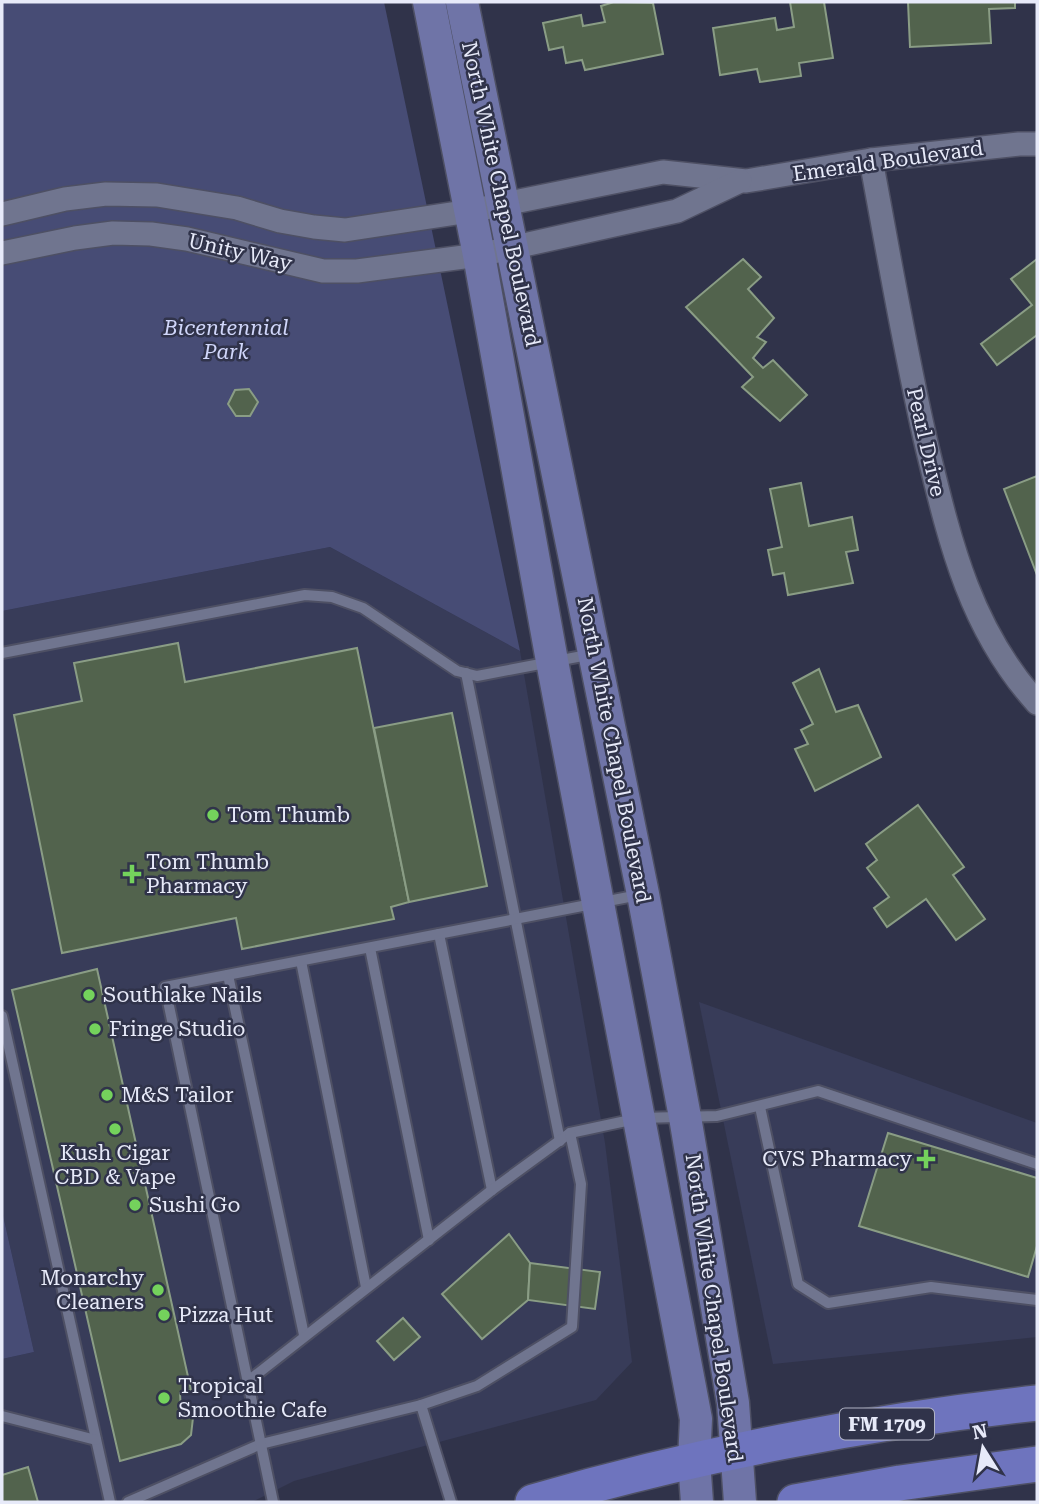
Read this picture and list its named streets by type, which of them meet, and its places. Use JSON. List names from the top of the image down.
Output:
{
  "streets": {
    "main road": ["North White Chapel Boulevard", "FM 1709"],
    "street": ["Emerald Boulevard", "Unity Way", "Pearl Drive"]
  },
  "crossings": [
    ["Emerald Boulevard", "North White Chapel Boulevard"],
    ["Emerald Boulevard", "Unity Way"],
    ["Emerald Boulevard", "Pearl Drive"],
    ["North White Chapel Boulevard", "Unity Way"],
    ["North White Chapel Boulevard", "FM 1709"]
  ],
  "parks": ["Bicentennial Park"],
  "places": {
    "other": [
      "Tom Thumb",
      "Southlake Nails",
      "Fringe Studio",
      "M&S Tailor",
      "Kush Cigar CBD & Vape",
      "Sushi Go",
      "Monarchy Cleaners",
      "Pizza Hut",
      "Tropical Smoothie Cafe"
    ],
    "health": ["Tom Thumb Pharmacy", "CVS Pharmacy"]
  },
  "north": "top"
}
